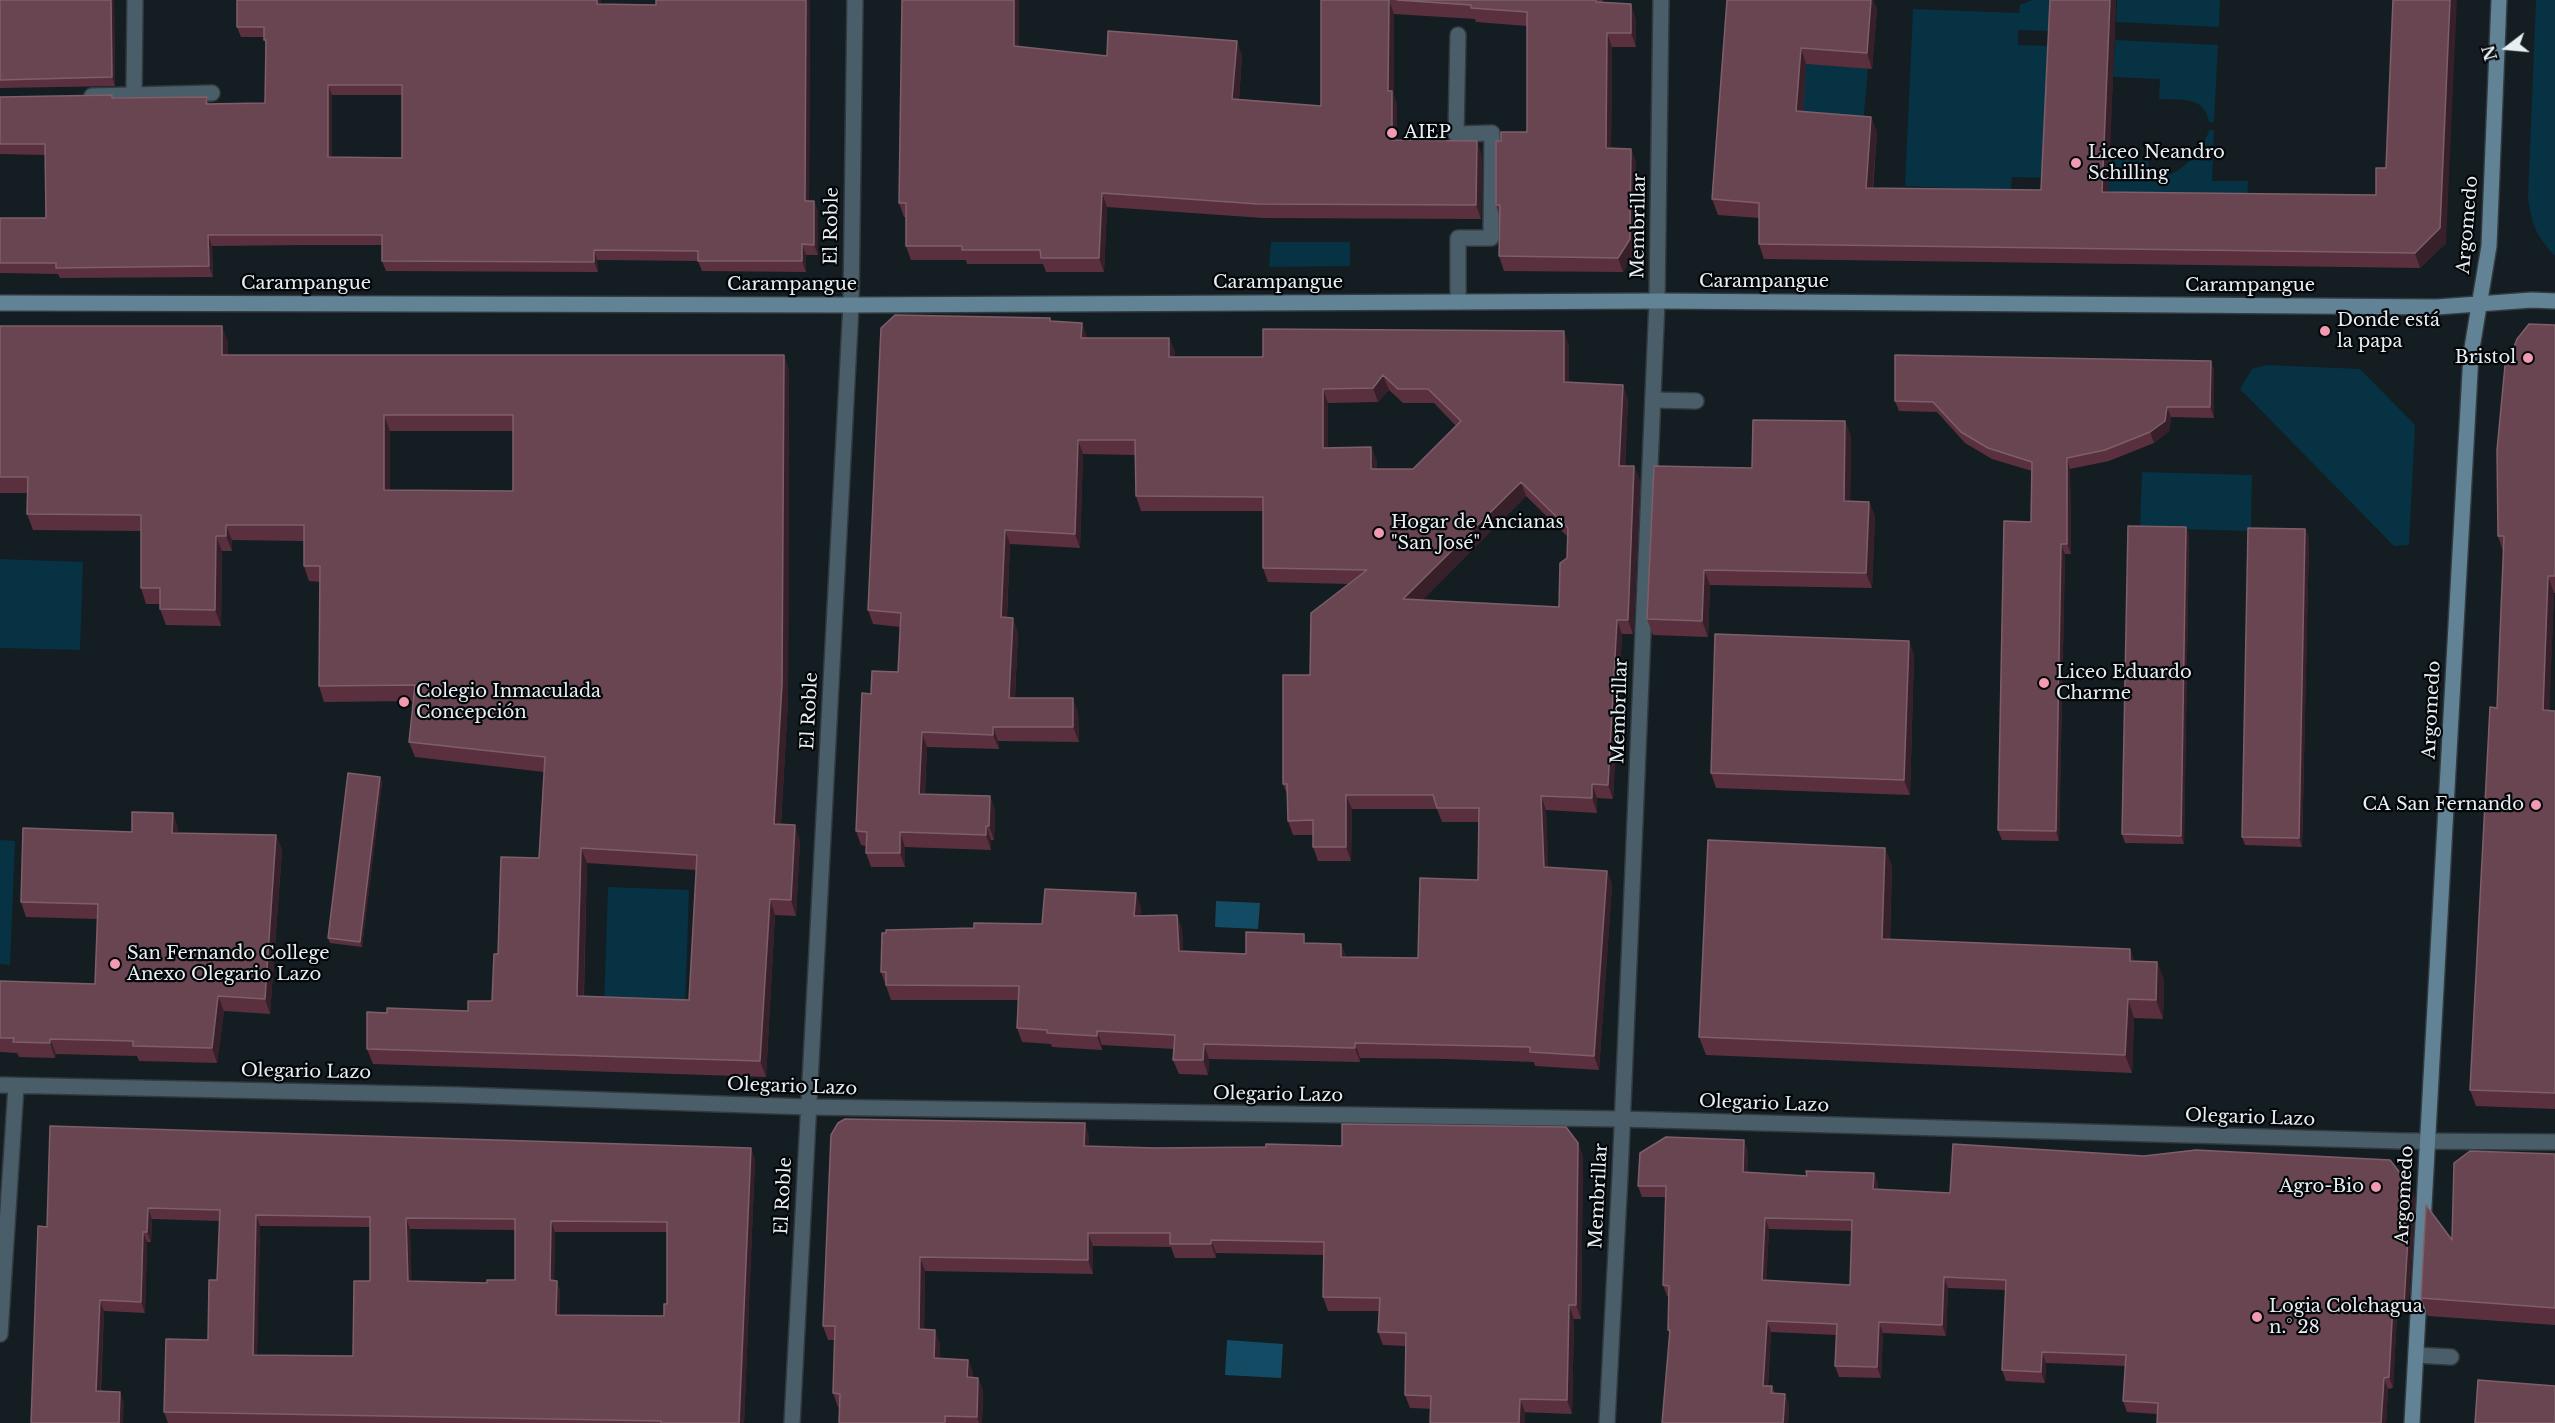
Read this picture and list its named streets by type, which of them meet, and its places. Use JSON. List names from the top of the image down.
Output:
{
  "streets": {
    "street": [
      "Argomedo",
      "El Roble",
      "Membrillar",
      "Carampangue",
      "Olegario Lazo"
    ]
  },
  "crossings": [
    ["Argomedo", "Carampangue"],
    ["Argomedo", "Olegario Lazo"],
    ["El Roble", "Carampangue"],
    ["El Roble", "Olegario Lazo"],
    ["Membrillar", "Carampangue"],
    ["Membrillar", "Olegario Lazo"]
  ],
  "places": [
    "AIEP",
    "Liceo Neandro Schilling",
    "Donde está la papa",
    "Bristol",
    "Hogar de Ancianas \"San José\"",
    "Liceo Eduardo Charme",
    "Colegio Inmaculada Concepción",
    "CA San Fernando",
    "San Fernando College Anexo Olegario Lazo",
    "Agro-Bio",
    "Logia Colchagua n.° 28"
  ],
  "north": "left"
}
